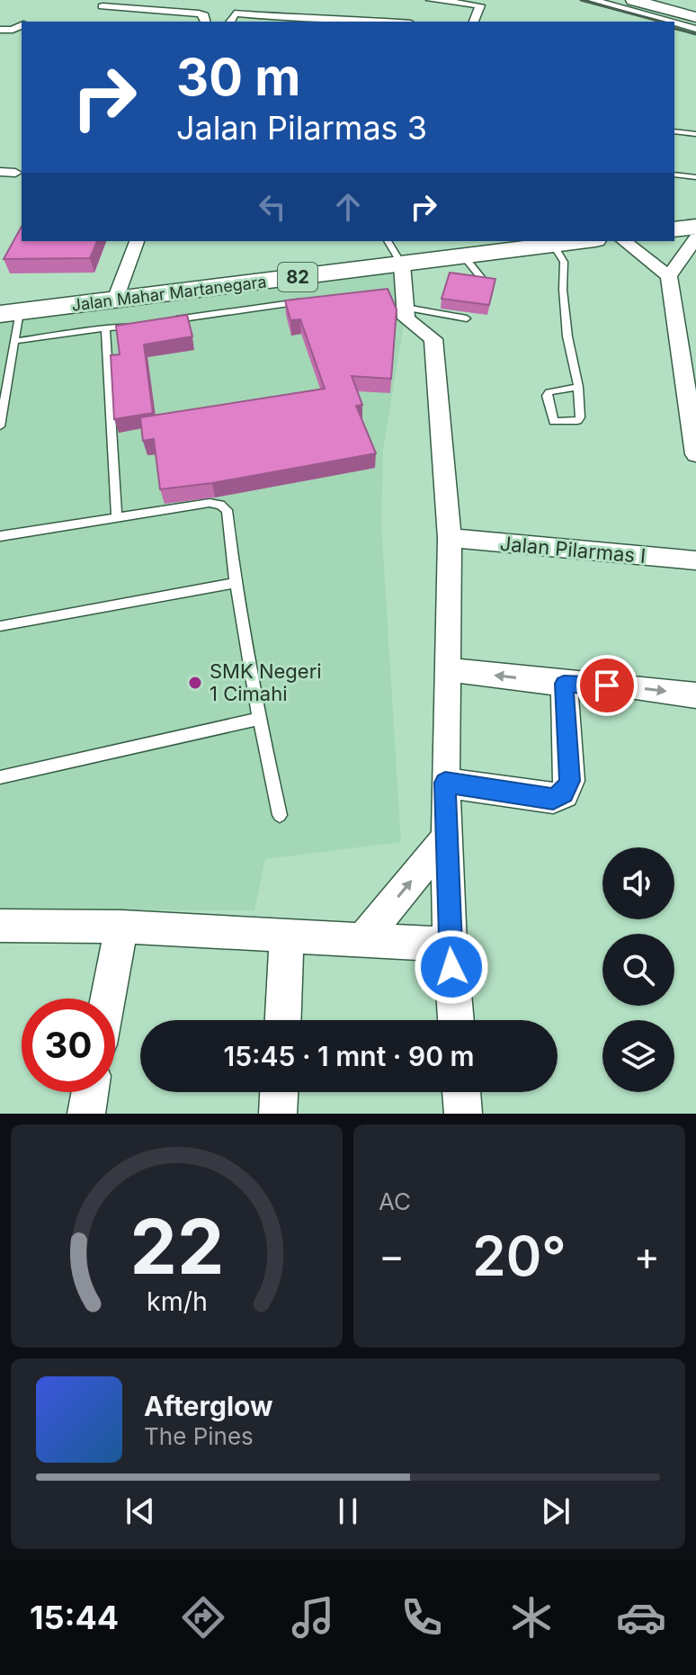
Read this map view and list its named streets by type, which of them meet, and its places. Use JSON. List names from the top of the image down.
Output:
{
  "streets": {
    "main road": ["82", "Jalan Mahar Martanegara"],
    "street": ["Jalan Pilarmas I"]
  },
  "places": ["SMK Negeri 1 Cimahi"],
  "page": {
    "turn": ["30 m", "Jalan Pilarmas 3"],
    "limit": "30",
    "trip": "15:45 · 1 mnt · 90 m",
    "tile": "AC",
    "heat": ["−", "20°", "+"],
    "song": ["Afterglow", "The Pines"],
    "tabs": "15:44",
    "gauge": ["22", "km/h"]
  }
}
